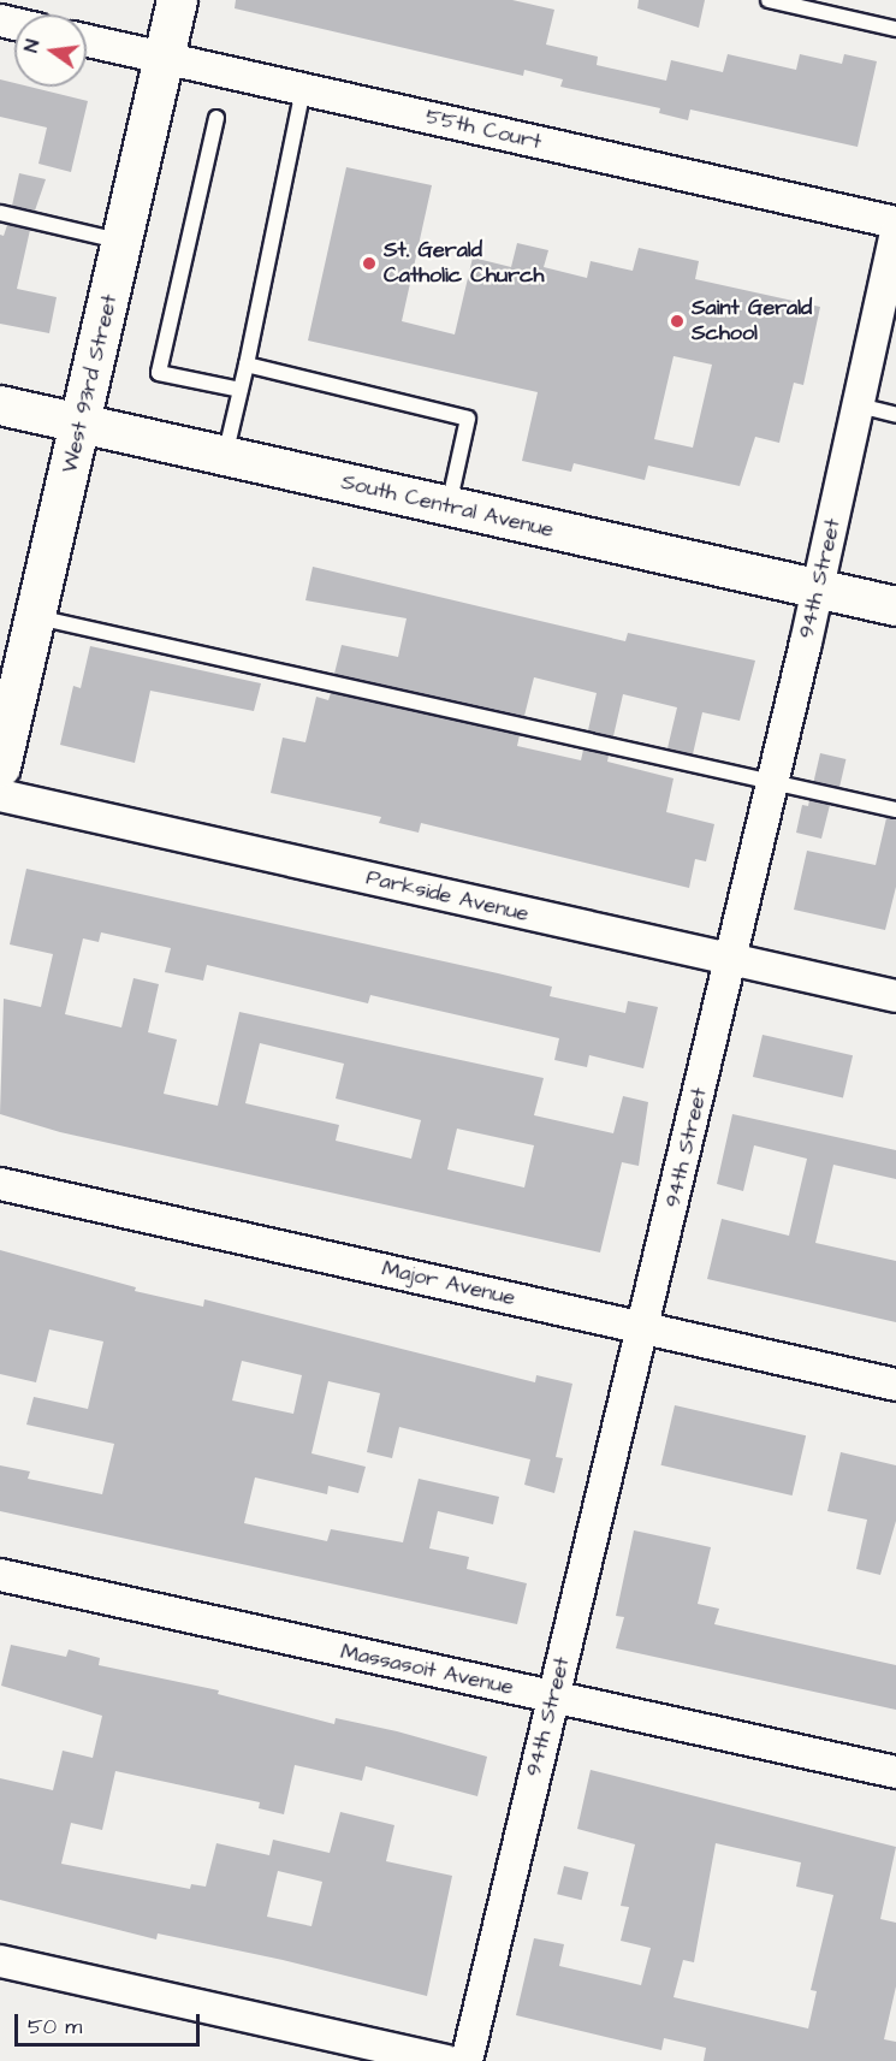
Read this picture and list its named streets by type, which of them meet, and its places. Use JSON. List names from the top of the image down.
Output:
{
  "streets": {
    "main road": ["West 93rd Street"],
    "street": [
      "55th Court",
      "South Central Avenue",
      "94th Street",
      "Parkside Avenue",
      "Major Avenue",
      "Massasoit Avenue"
    ]
  },
  "crossings": [
    ["55th Court", "West 93rd Street"],
    ["West 93rd Street", "South Central Avenue"],
    ["South Central Avenue", "94th Street"],
    ["94th Street", "Parkside Avenue"],
    ["94th Street", "Major Avenue"],
    ["94th Street", "Massasoit Avenue"]
  ],
  "places": ["St. Gerald Catholic Church", "Saint Gerald School"],
  "scale_bar": "50 m",
  "north": "left"
}
